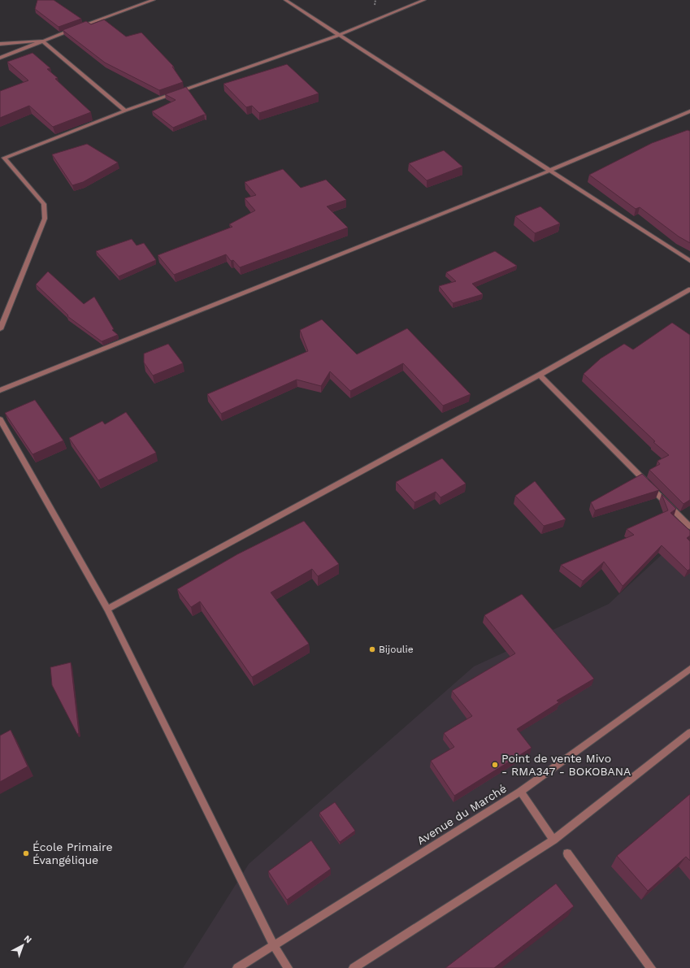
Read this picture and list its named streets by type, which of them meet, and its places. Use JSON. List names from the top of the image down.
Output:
{
  "streets": {
    "street": ["Avenue du Marché"]
  },
  "places": ["Bijoulie", "Point de vente Mivo - RMA347 - BOKOBANA", "École Primaire Évangélique"],
  "north": "top right"
}
